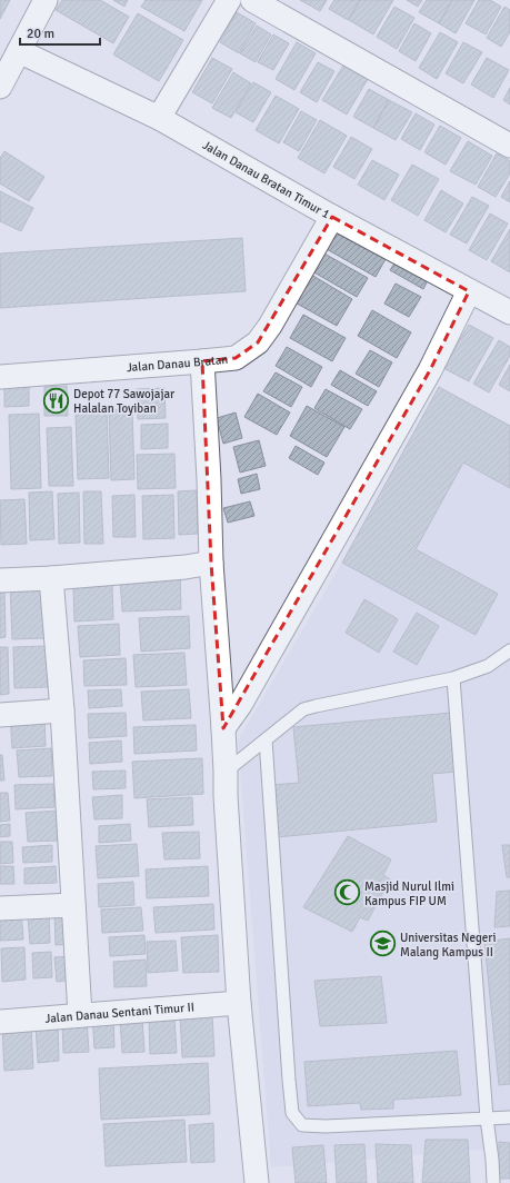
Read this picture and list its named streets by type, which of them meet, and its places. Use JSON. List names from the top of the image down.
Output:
{
  "streets": {
    "street": ["Jalan Danau Bratan Timur 1", "Jalan Danau Bratan", "Jalan Danau Sentani Timur II"]
  },
  "crossings": [
    ["Jalan Danau Bratan Timur 1", "Jalan Danau Bratan"]
  ],
  "places": {
    "restaurant": ["Depot 77 Sawojajar Halalan Toyiban"],
    "mosque": ["Masjid Nurul Ilmi Kampus FIP UM"],
    "school or university": ["Universitas Negeri Malang Kampus II"]
  },
  "scale_bar": "20 m"
}
